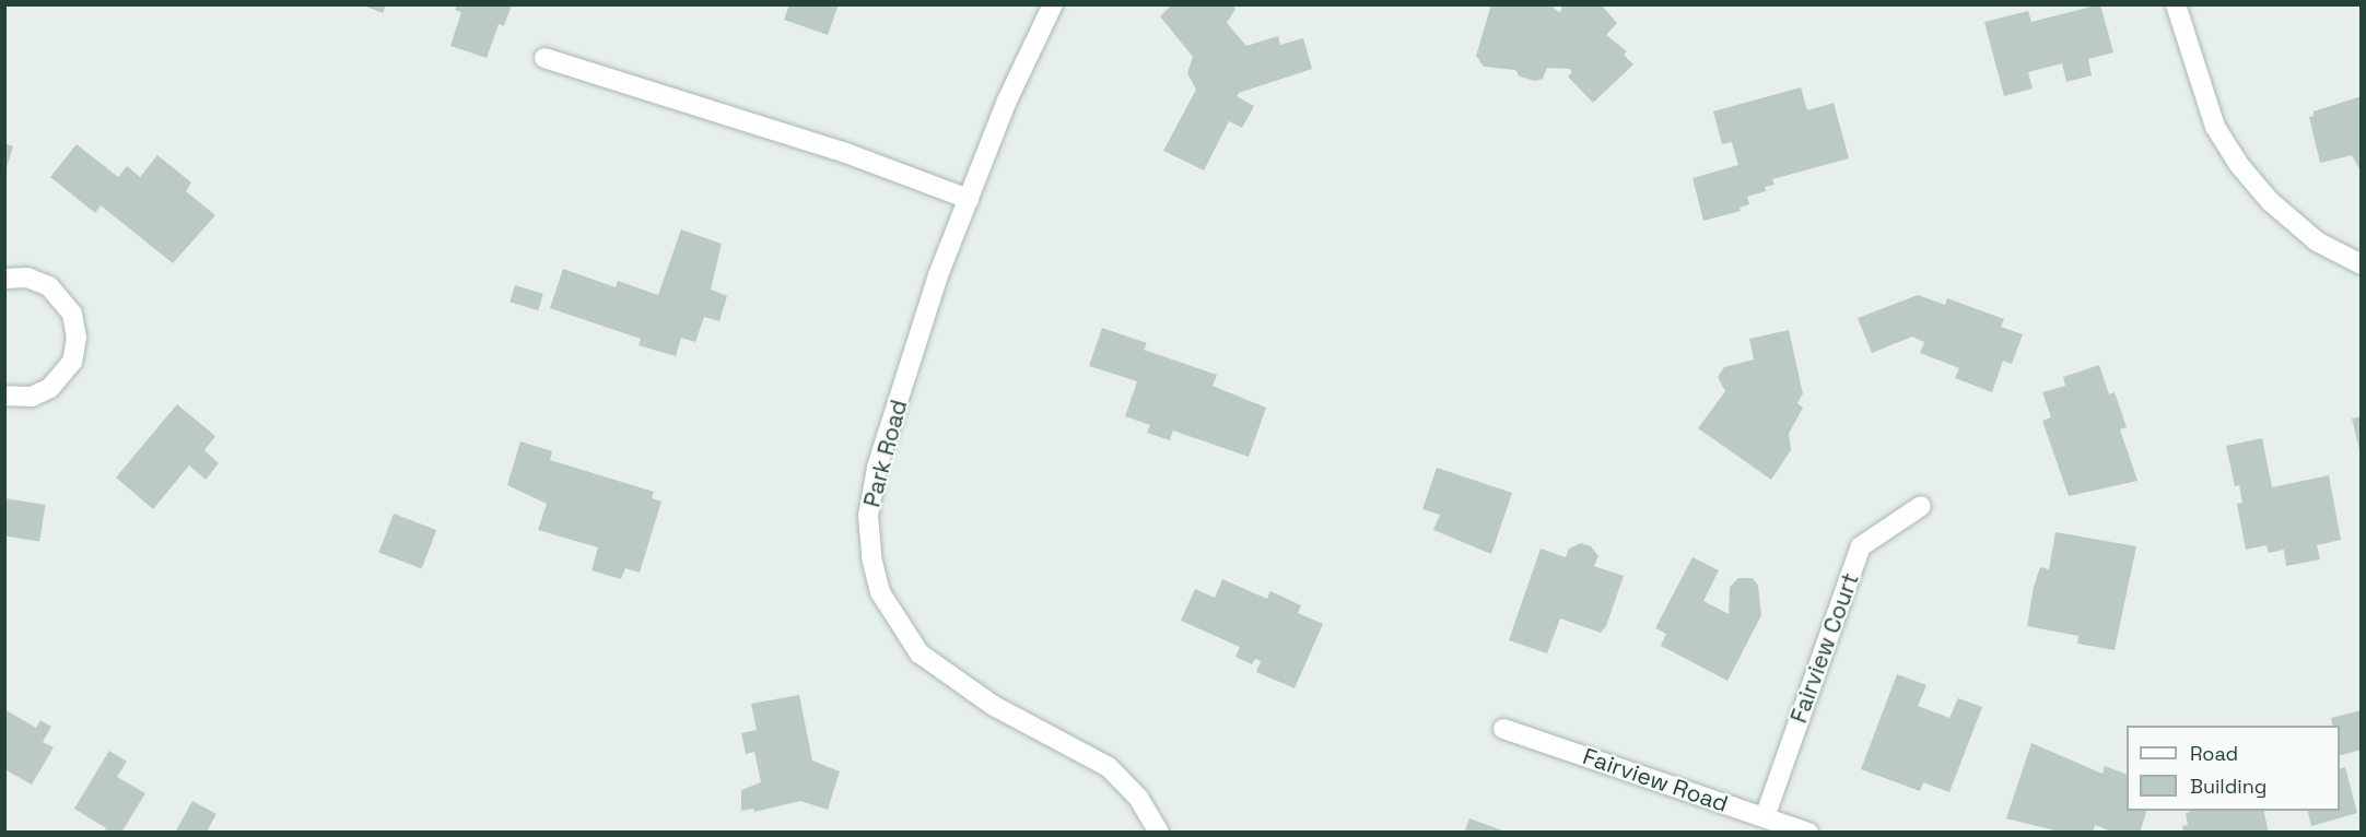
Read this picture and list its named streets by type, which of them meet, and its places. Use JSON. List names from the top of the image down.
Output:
{
  "streets": {
    "street": ["Park Road", "Fairview Court", "Fairview Road"]
  },
  "crossings": [
    ["Fairview Court", "Fairview Road"]
  ],
  "legend": ["Road", "Building"]
}
